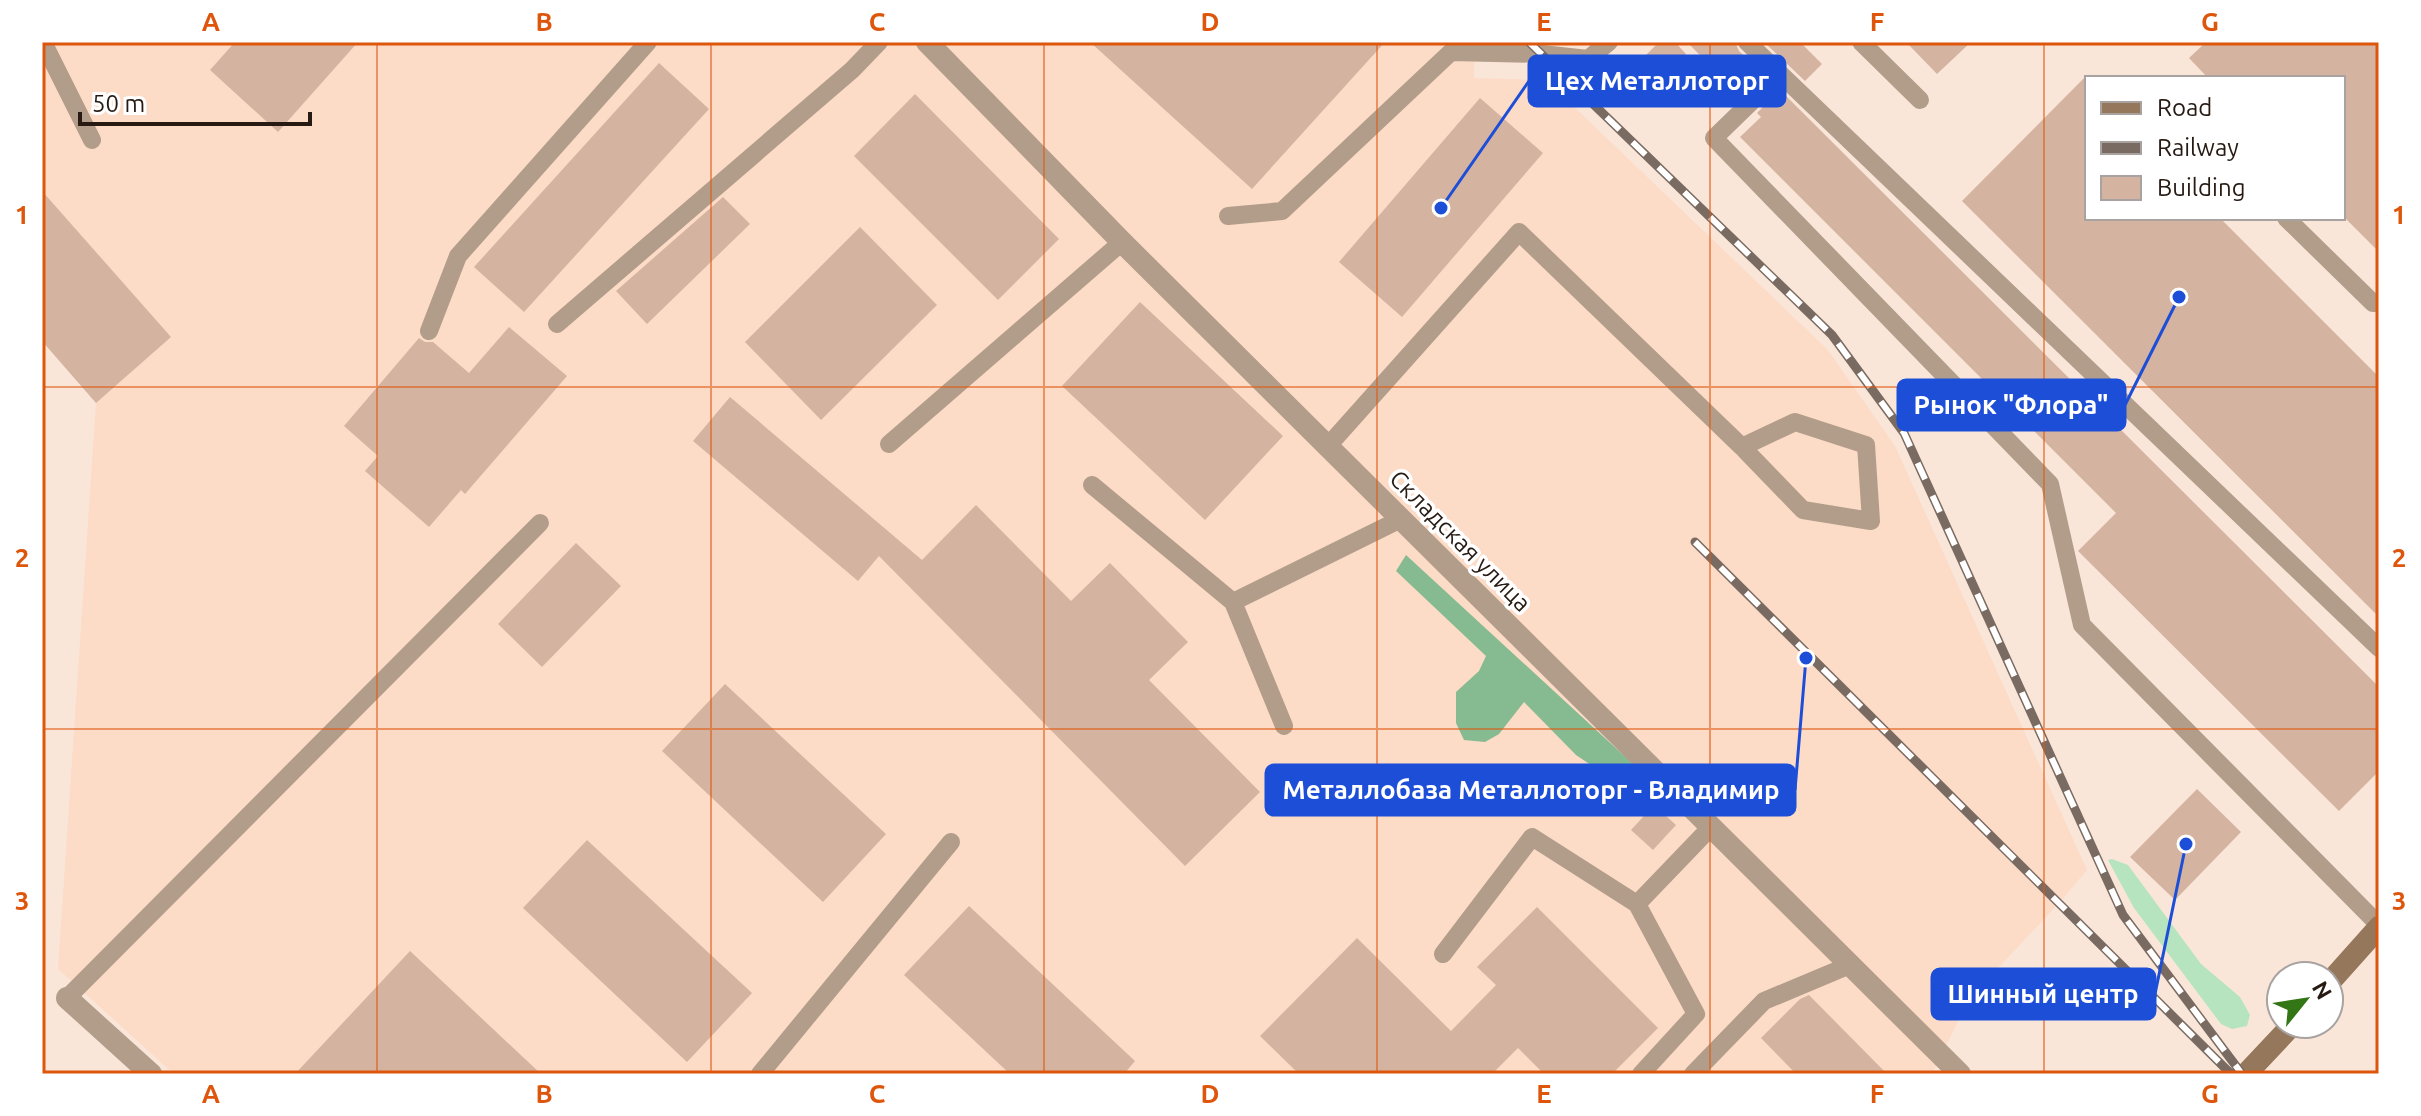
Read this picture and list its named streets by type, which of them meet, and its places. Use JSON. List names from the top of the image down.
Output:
{
  "streets": {
    "street": ["Складская улица"]
  },
  "places": [
    "Цех Металлоторг",
    "Рынок \"Флора\"",
    "Металлобаза Металлоторг - Владимир",
    "Шинный центр"
  ],
  "legend": ["Road", "Railway", "Building"],
  "scale_bar": "50 m",
  "north": "top right",
  "grid": {
    "columns": [
      "A",
      "B",
      "C",
      "D",
      "E",
      "F",
      "G"
    ],
    "rows": ["1", "2", "3"]
  }
}
